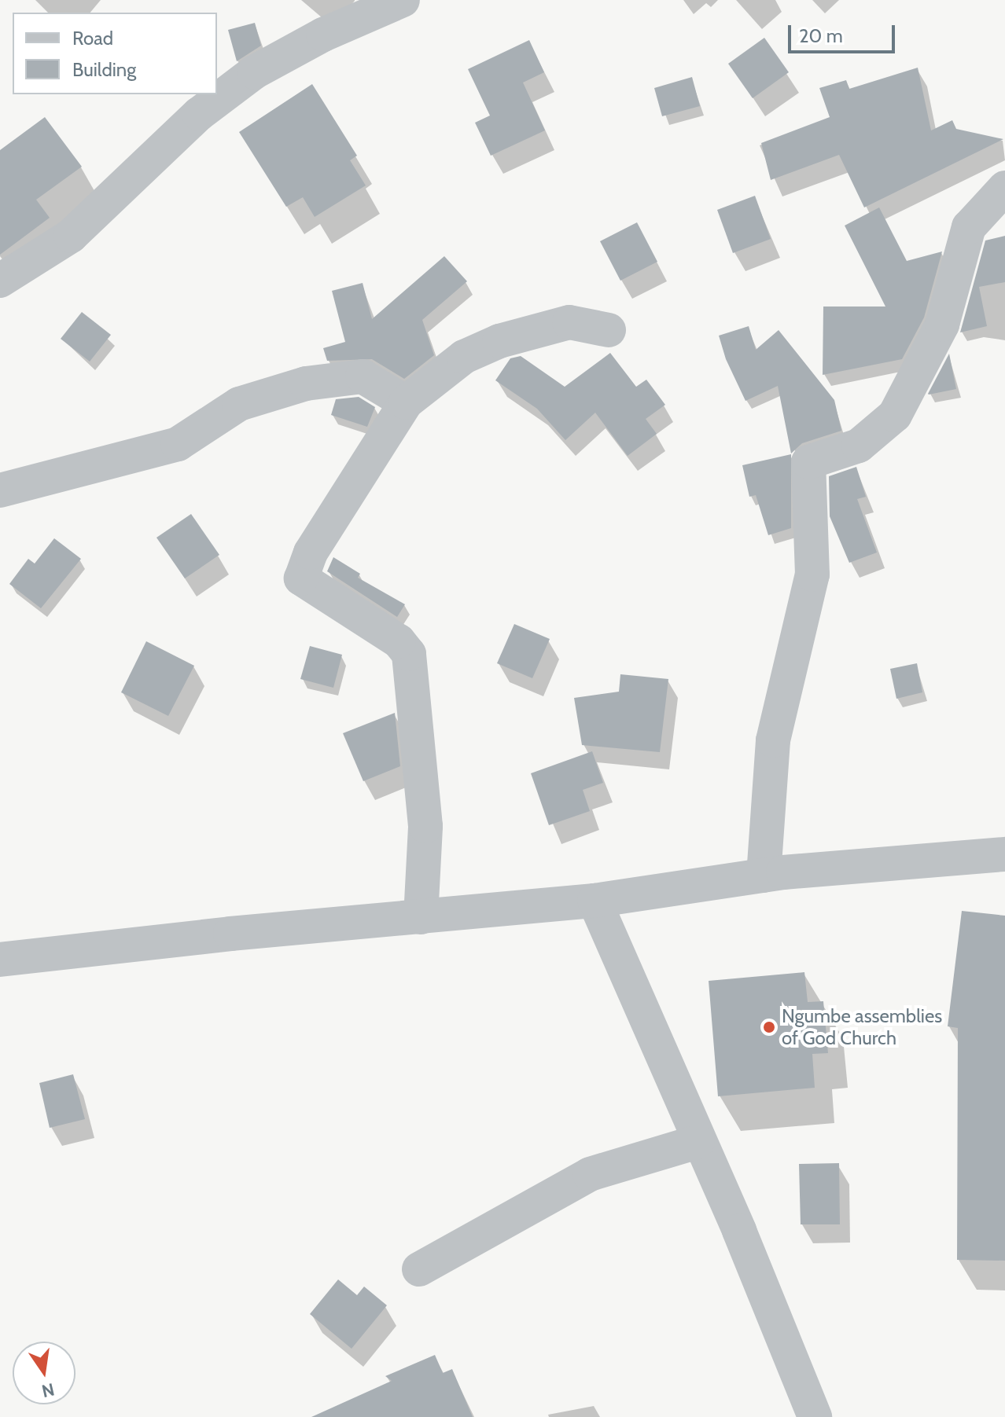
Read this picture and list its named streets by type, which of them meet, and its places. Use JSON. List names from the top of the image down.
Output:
{
  "places": ["Ngumbe assemblies of God Church"],
  "legend": ["Road", "Building"],
  "scale_bar": "20 m",
  "north": "bottom"
}
